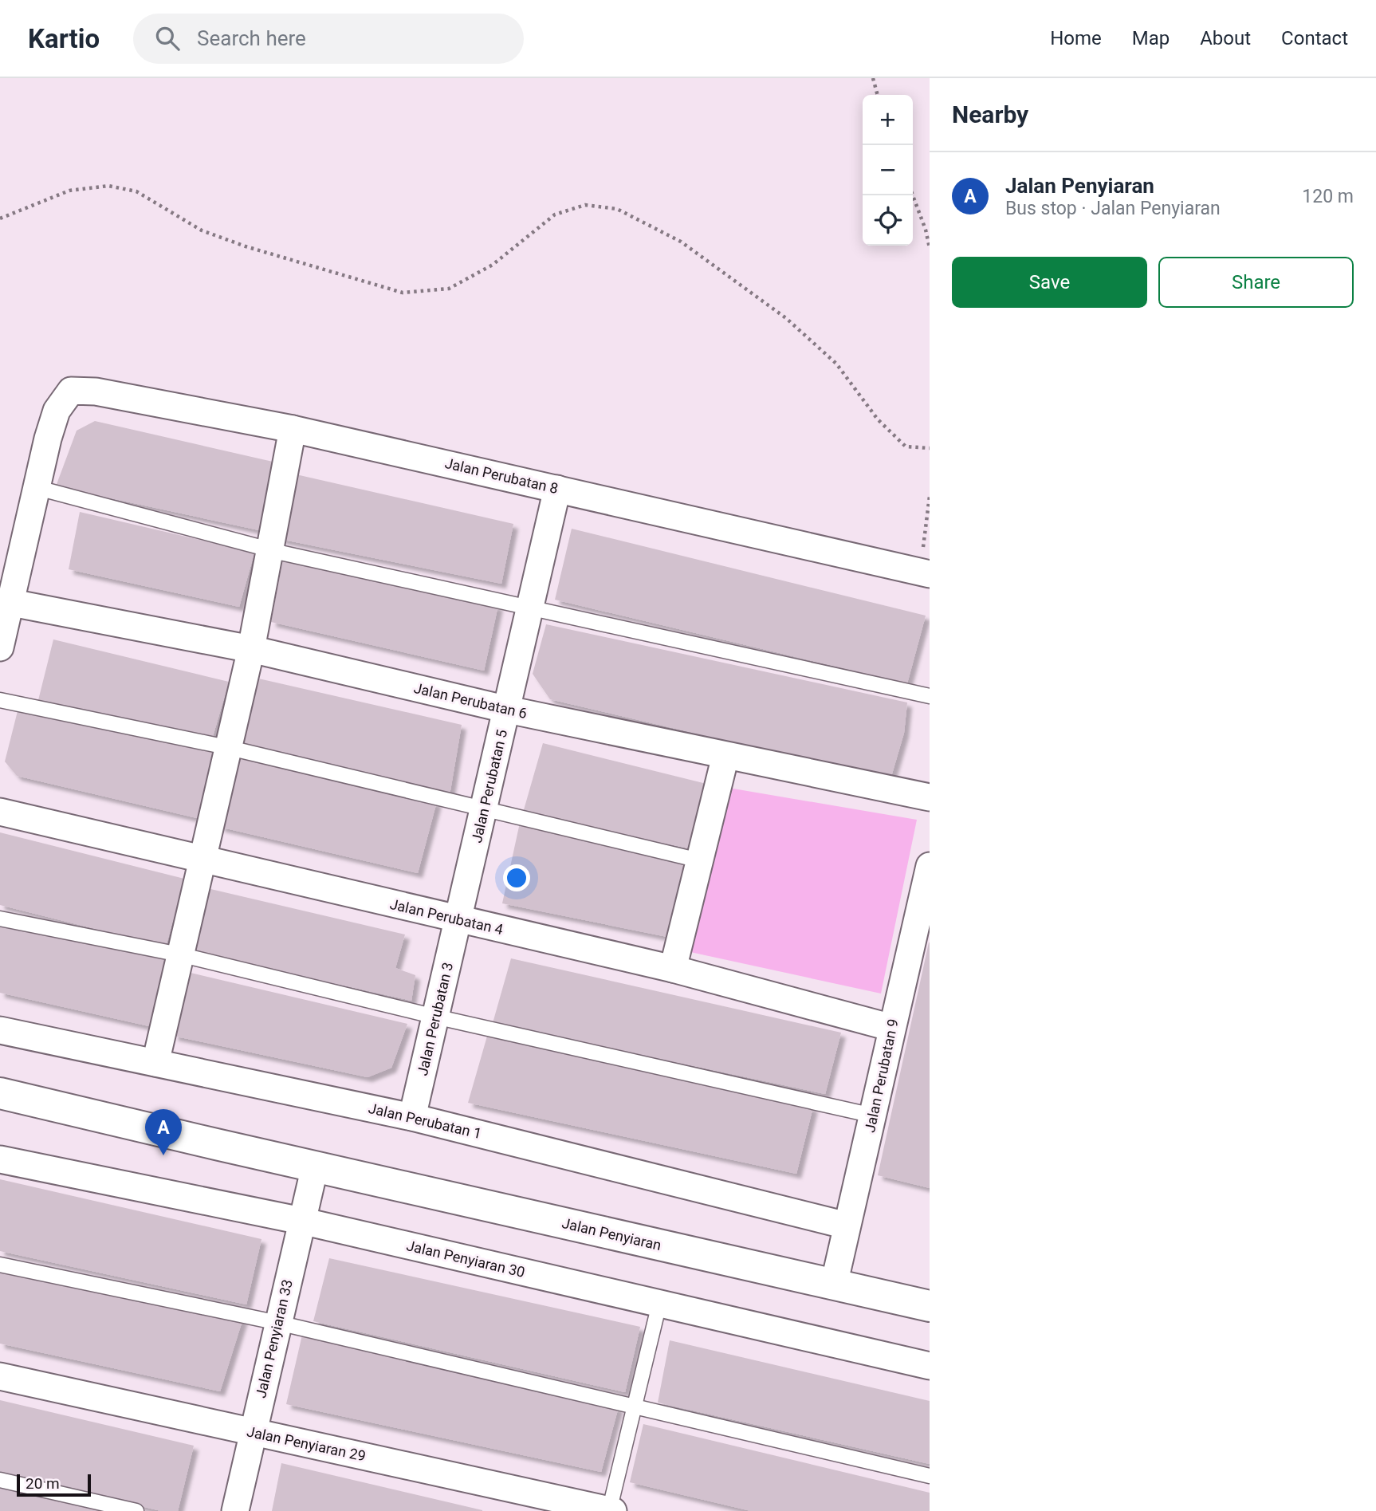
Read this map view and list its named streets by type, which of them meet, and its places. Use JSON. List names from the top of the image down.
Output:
{
  "streets": {
    "street": [
      "Jalan Perubatan 8",
      "Jalan Perubatan 6",
      "Jalan Perubatan 5",
      "Jalan Perubatan 4",
      "Jalan Perubatan 3",
      "Jalan Perubatan 9",
      "Jalan Perubatan 1",
      "Jalan Penyiaran",
      "Jalan Penyiaran 30",
      "Jalan Penyiaran 33",
      "Jalan Penyiaran 29"
    ]
  },
  "crossings": [
    ["Jalan Perubatan 8", "Jalan Perubatan 5"],
    ["Jalan Perubatan 6", "Jalan Perubatan 5"],
    ["Jalan Perubatan 5", "Jalan Perubatan 4"],
    ["Jalan Perubatan 5", "Jalan Perubatan 3"],
    ["Jalan Perubatan 4", "Jalan Perubatan 3"],
    ["Jalan Perubatan 4", "Jalan Perubatan 9"],
    ["Jalan Perubatan 3", "Jalan Perubatan 1"],
    ["Jalan Perubatan 9", "Jalan Perubatan 1"],
    ["Jalan Perubatan 9", "Jalan Penyiaran"],
    ["Jalan Penyiaran", "Jalan Penyiaran 33"],
    ["Jalan Penyiaran 30", "Jalan Penyiaran 33"],
    ["Jalan Penyiaran 33", "Jalan Penyiaran 29"]
  ],
  "scale_bar": "20 m",
  "page": {
    "header": "Kartio",
    "search": "Search here",
    "nav": [
      "Home",
      "Map",
      "About",
      "Contact"
    ],
    "heading": "Nearby",
    "map_buttons": ["+", "−"],
    "list": [
      {
        "mark": "A",
        "name": "Jalan Penyiaran",
        "note": "Bus stop · Jalan Penyiaran",
        "value": "120 m"
      }
    ],
    "buttons": ["Save", "Share"],
    "pins": "A",
    "scale": "20 m"
  }
}
